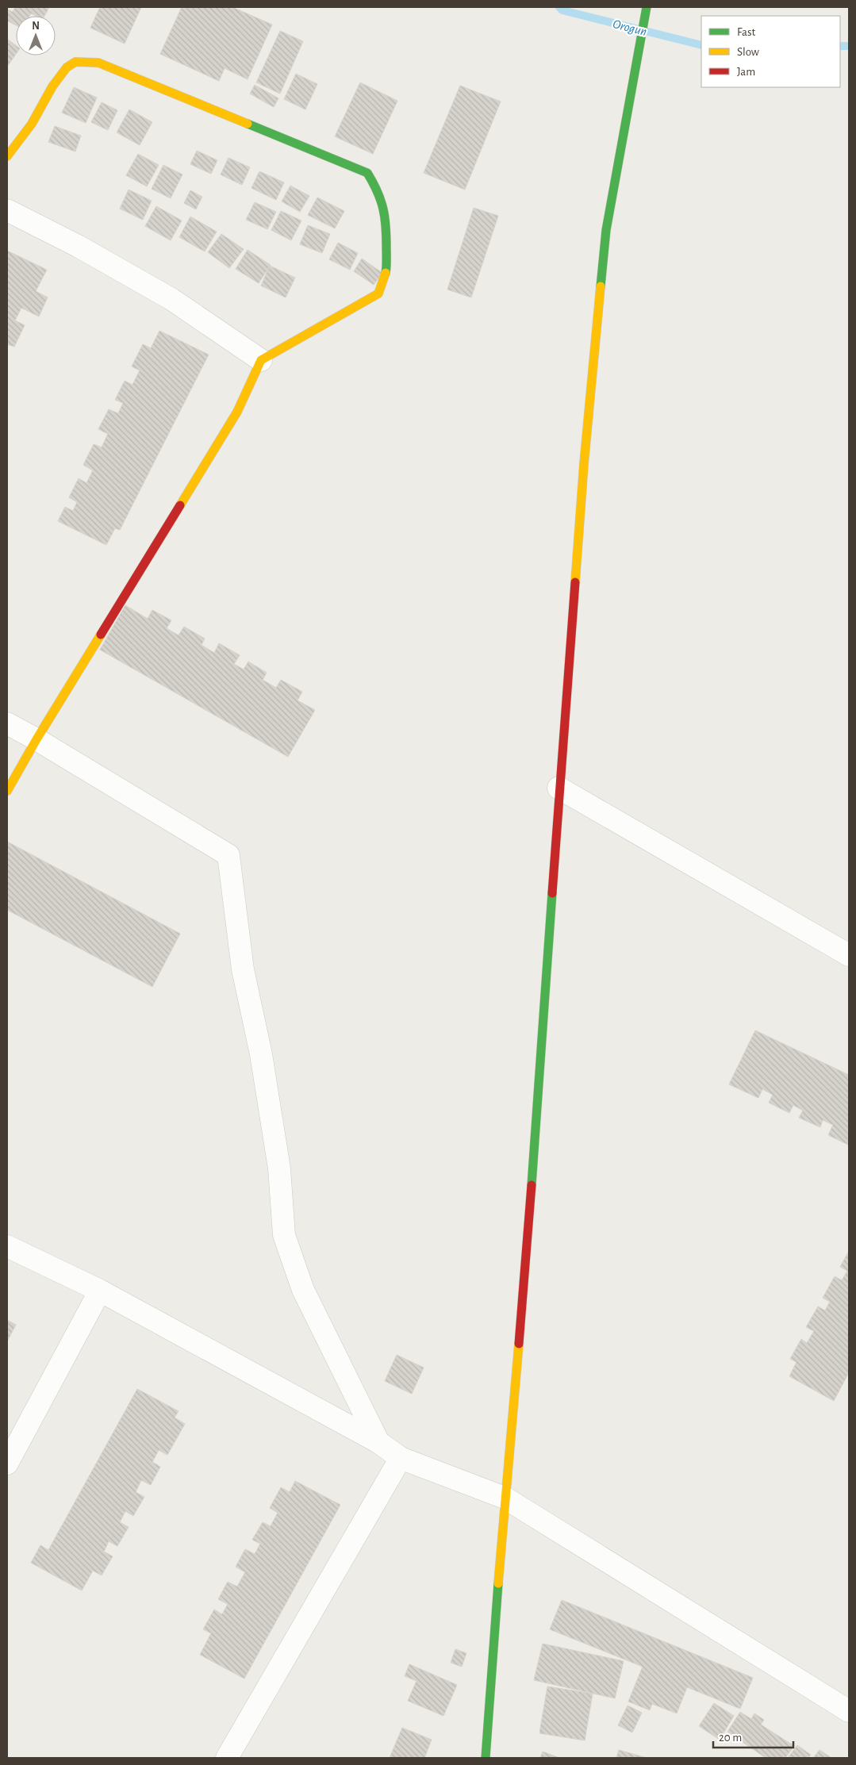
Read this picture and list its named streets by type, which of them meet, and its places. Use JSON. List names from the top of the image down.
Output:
{
  "water": ["Orogun"],
  "legend": ["Fast", "Slow", "Jam"],
  "scale_bar": "20 m",
  "north": "top"
}
